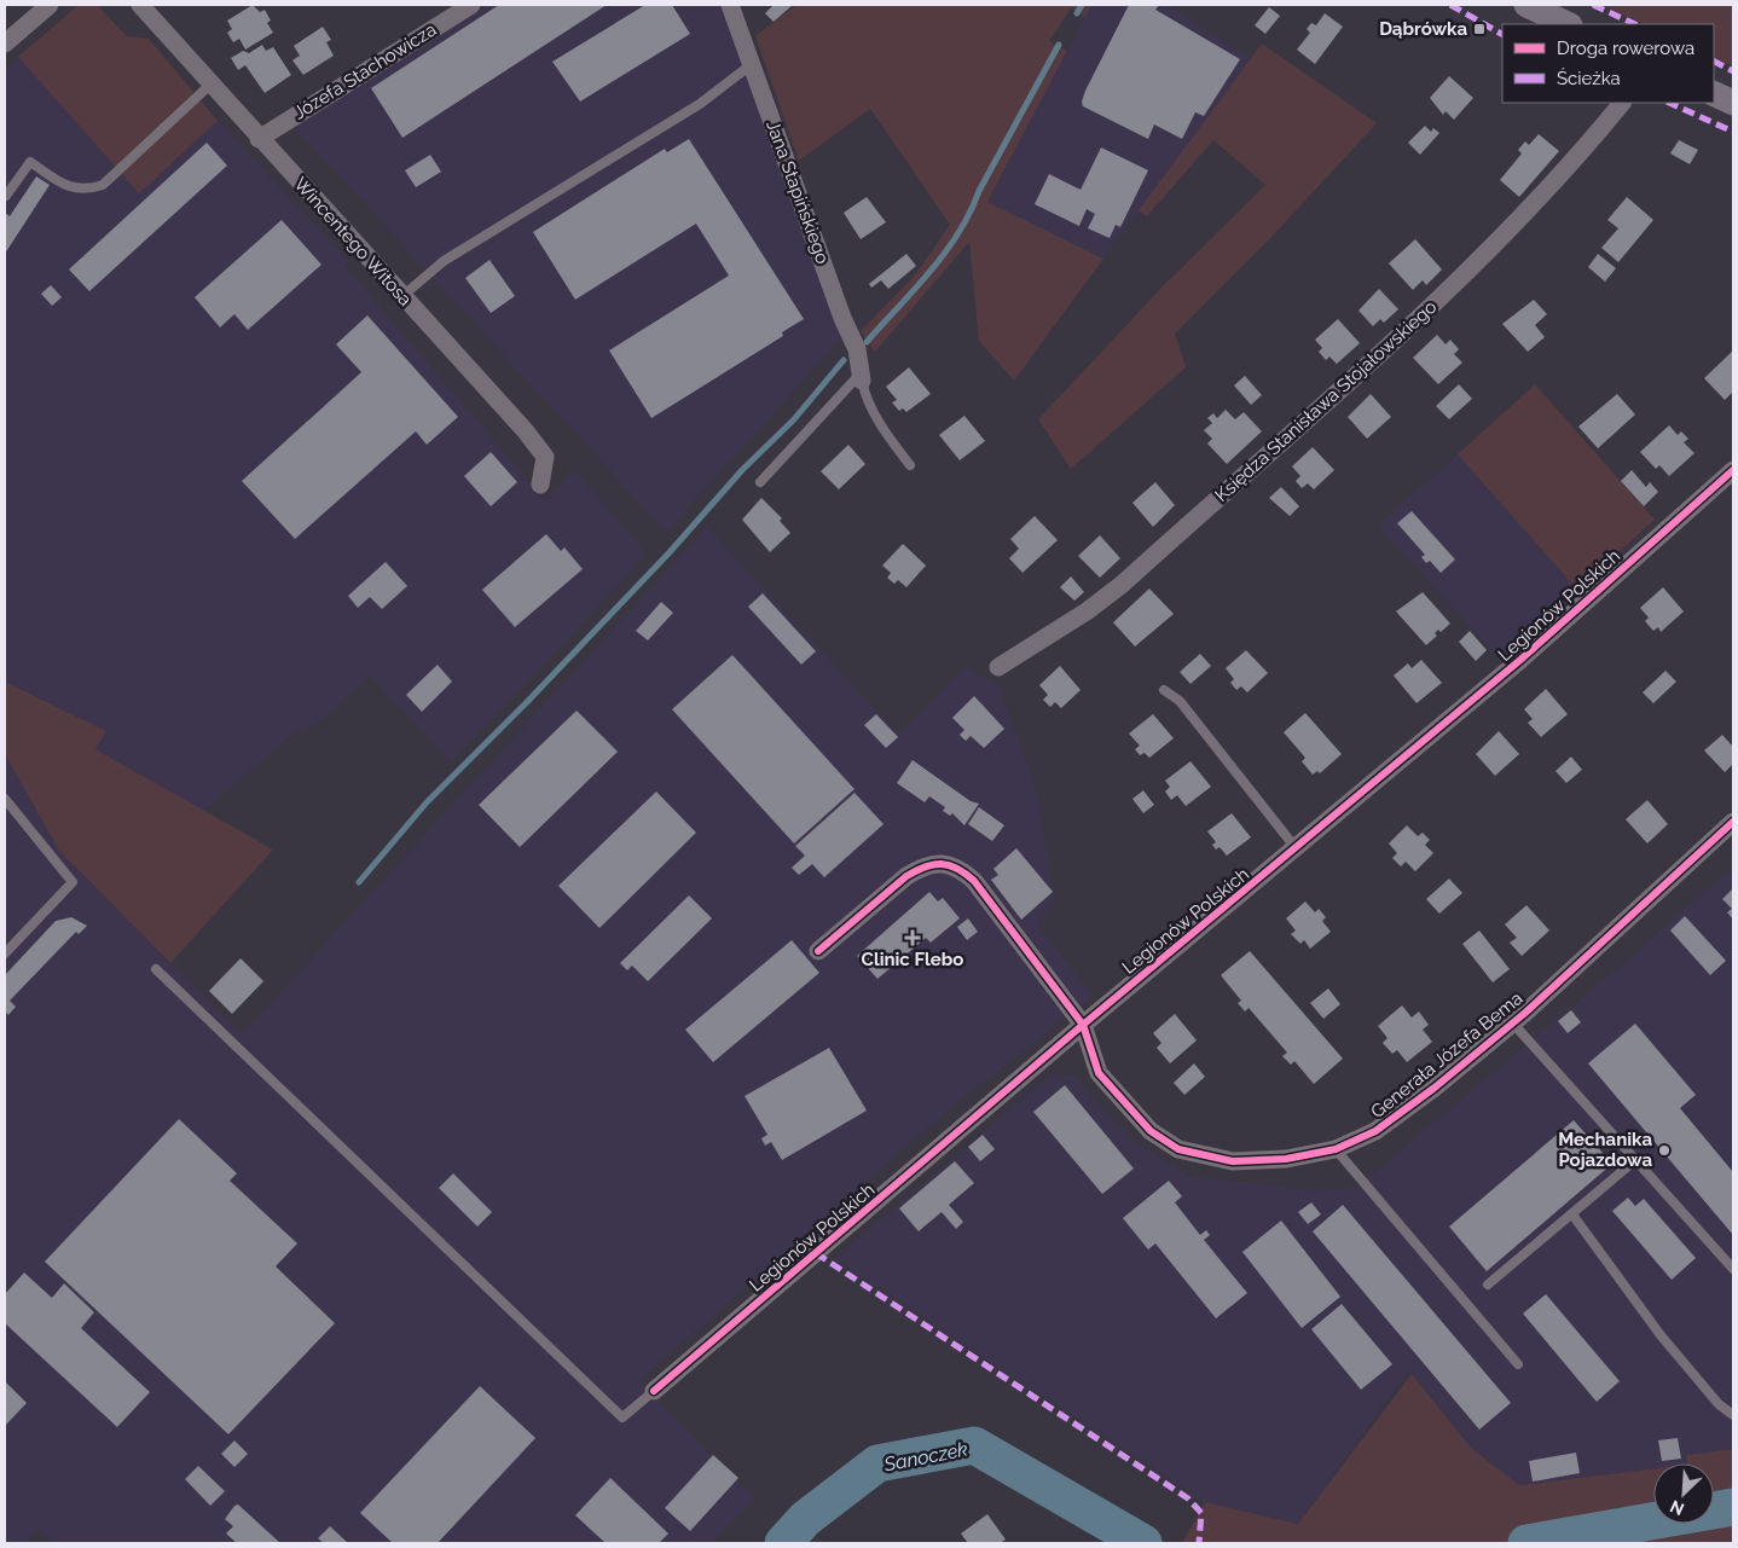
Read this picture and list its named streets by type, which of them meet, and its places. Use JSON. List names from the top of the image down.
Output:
{
  "streets": {
    "street": [
      "Józefa Stachowicza",
      "Jana Stapińskiego",
      "Wincentego Witosa",
      "Księdza Stanisława Stojałowskiego",
      "Legionów Polskich",
      "Generała Józefa Bema"
    ]
  },
  "crossings": [
    ["Józefa Stachowicza", "Wincentego Witosa"],
    ["Legionów Polskich", "Generała Józefa Bema"]
  ],
  "water": ["Sanoczek"],
  "places": {
    "transit": ["Dąbrówka"],
    "health": ["Clinic Flebo"],
    "other": ["Mechanika Pojazdowa"]
  },
  "legend": ["Droga rowerowa", "Ścieżka"],
  "north": "bottom left"
}
